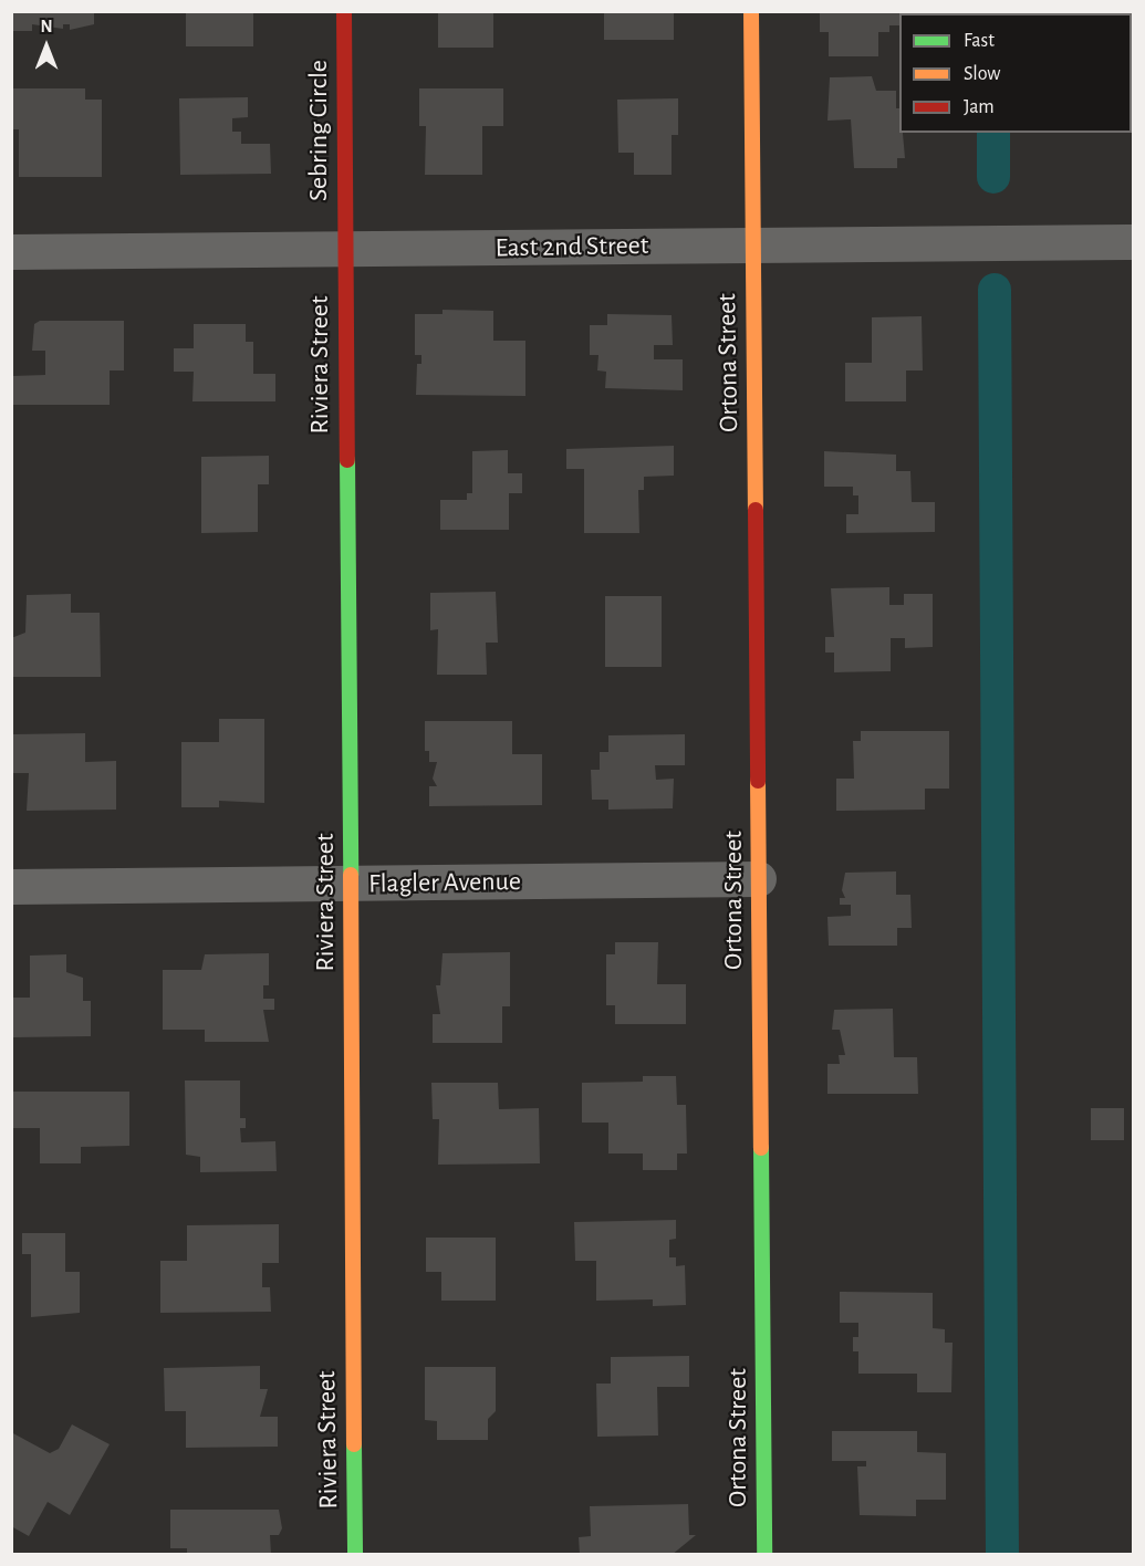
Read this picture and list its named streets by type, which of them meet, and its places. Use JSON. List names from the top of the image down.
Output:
{
  "streets": {
    "street": [
      "Sebring Circle",
      "East 2nd Street",
      "Ortona Street",
      "Riviera Street",
      "Flagler Avenue"
    ]
  },
  "crossings": [
    ["Sebring Circle", "East 2nd Street"],
    ["Sebring Circle", "Riviera Street"],
    ["East 2nd Street", "Ortona Street"],
    ["East 2nd Street", "Riviera Street"],
    ["Ortona Street", "Flagler Avenue"],
    ["Riviera Street", "Flagler Avenue"]
  ],
  "legend": ["Fast", "Slow", "Jam"],
  "north": "top"
}
